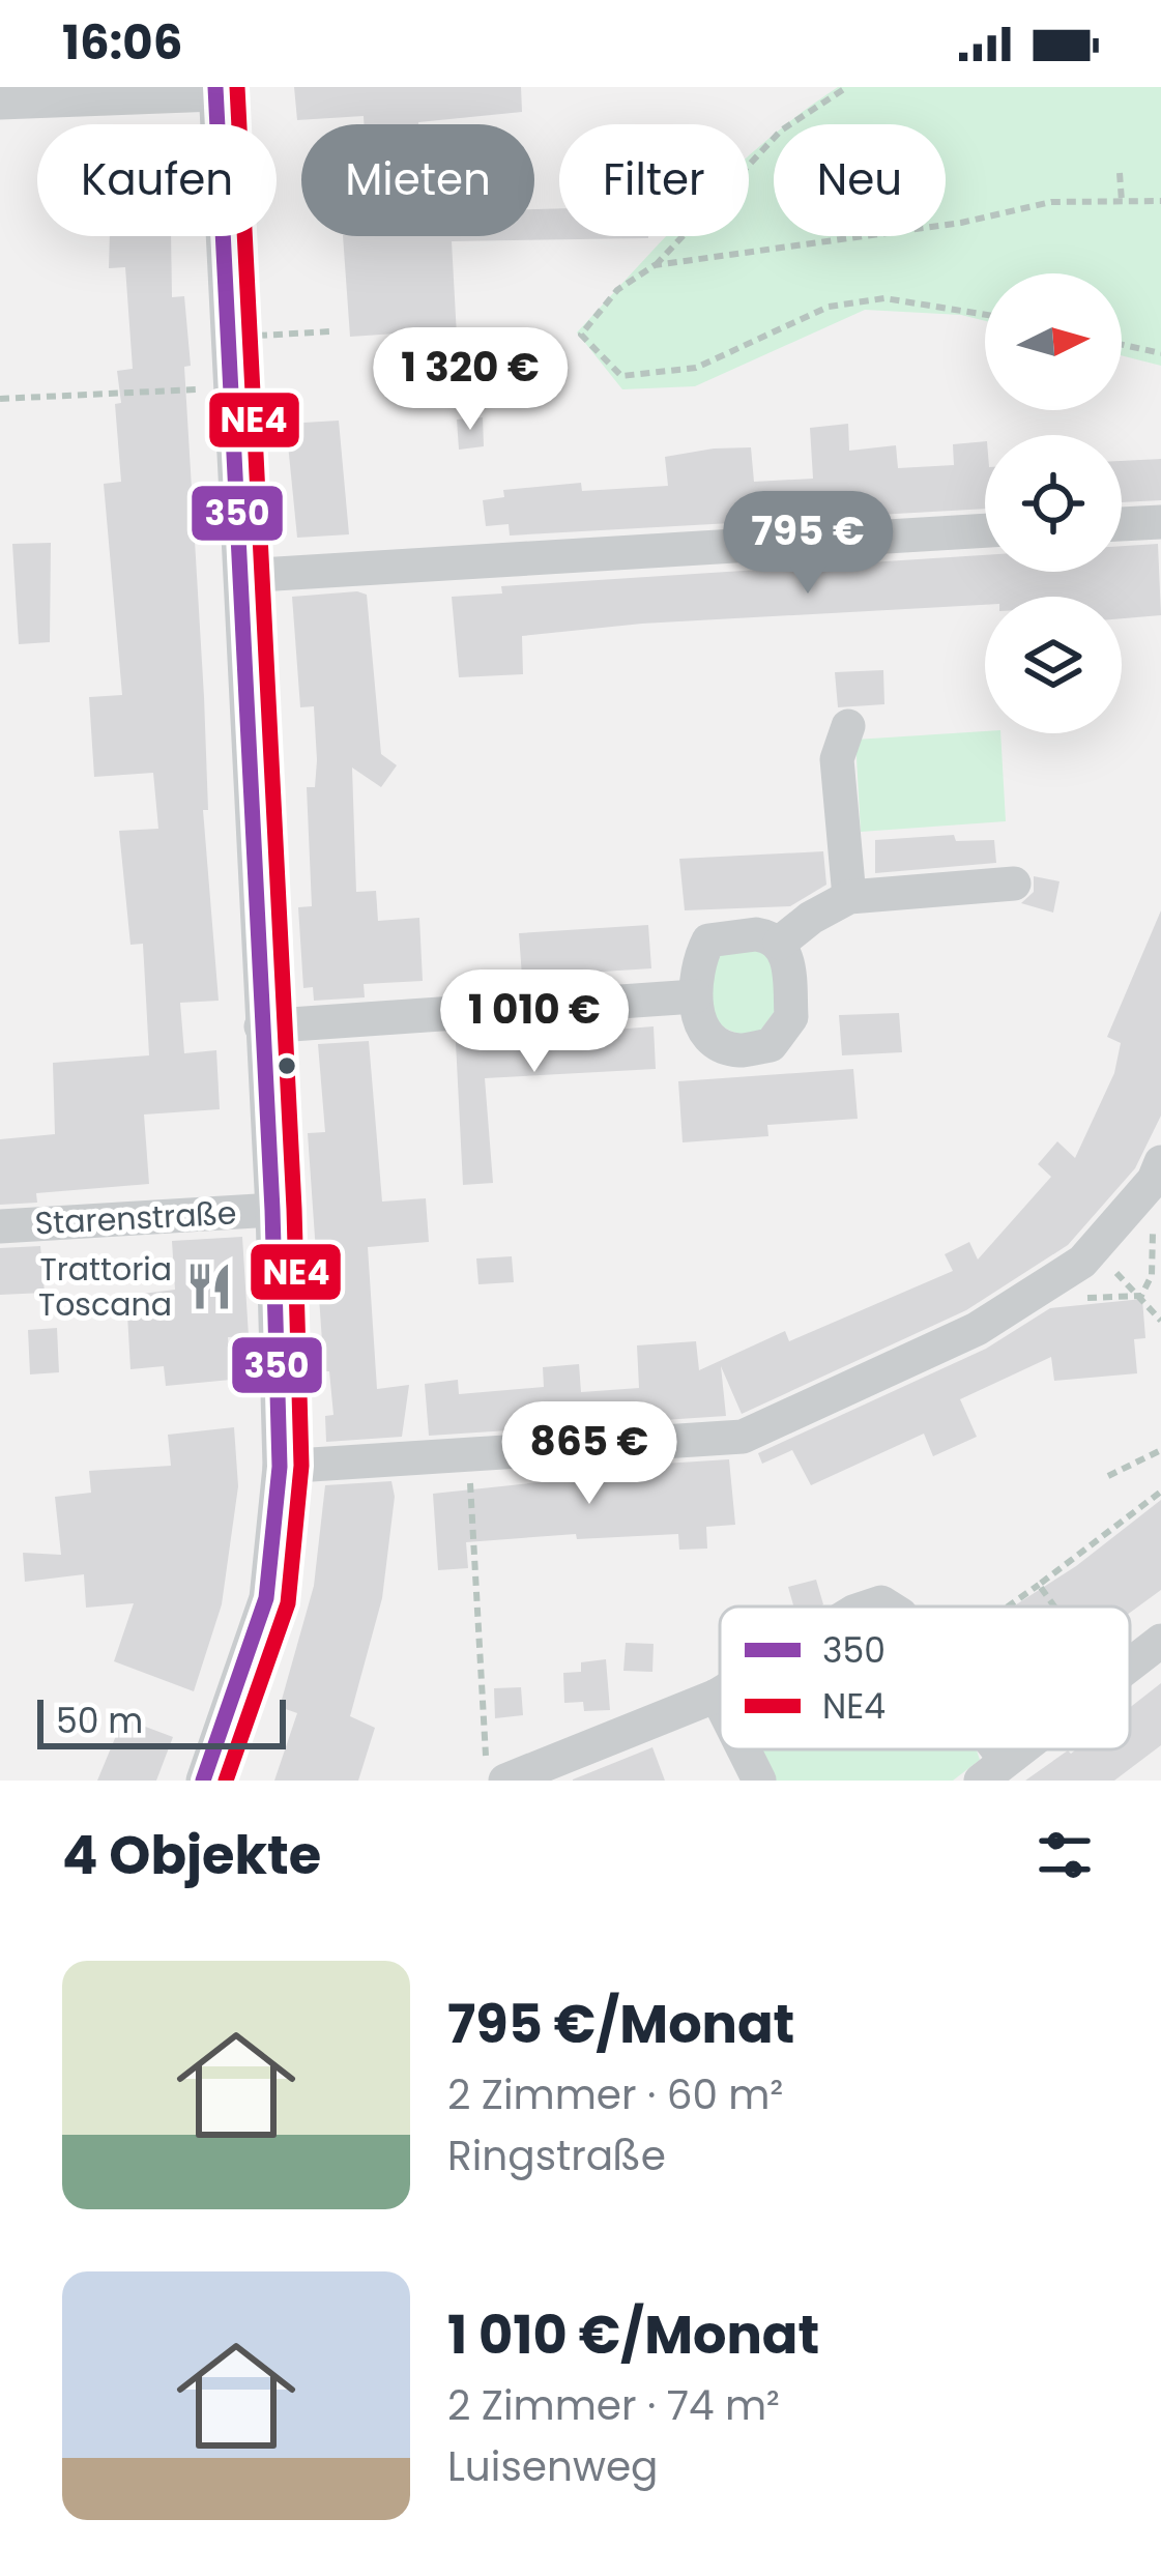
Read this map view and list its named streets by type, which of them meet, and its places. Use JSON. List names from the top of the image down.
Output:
{
  "streets": {
    "street": ["Starenstraße"]
  },
  "places": {
    "restaurant": ["Trattoria Toscana"]
  },
  "lines": ["transit line 350", "transit line NE4"],
  "legend": ["350", "NE4"],
  "scale_bar": "50 m",
  "north": "right",
  "page": {
    "status": "16:06",
    "chip": [
      "Kaufen",
      "Mieten",
      "Filter",
      "Neu"
    ],
    "price": [
      "1 320 €",
      "795 €",
      "1 010 €",
      "865 €"
    ],
    "scale": "50 m",
    "heading": "4 Objekte",
    "list": [
      {
        "name": "795 €/Monat",
        "note": "2 Zimmer · 60 m² · Ringstraße"
      },
      {
        "name": "1 010 €/Monat",
        "note": "2 Zimmer · 74 m² · Luisenweg"
      }
    ]
  }
}
